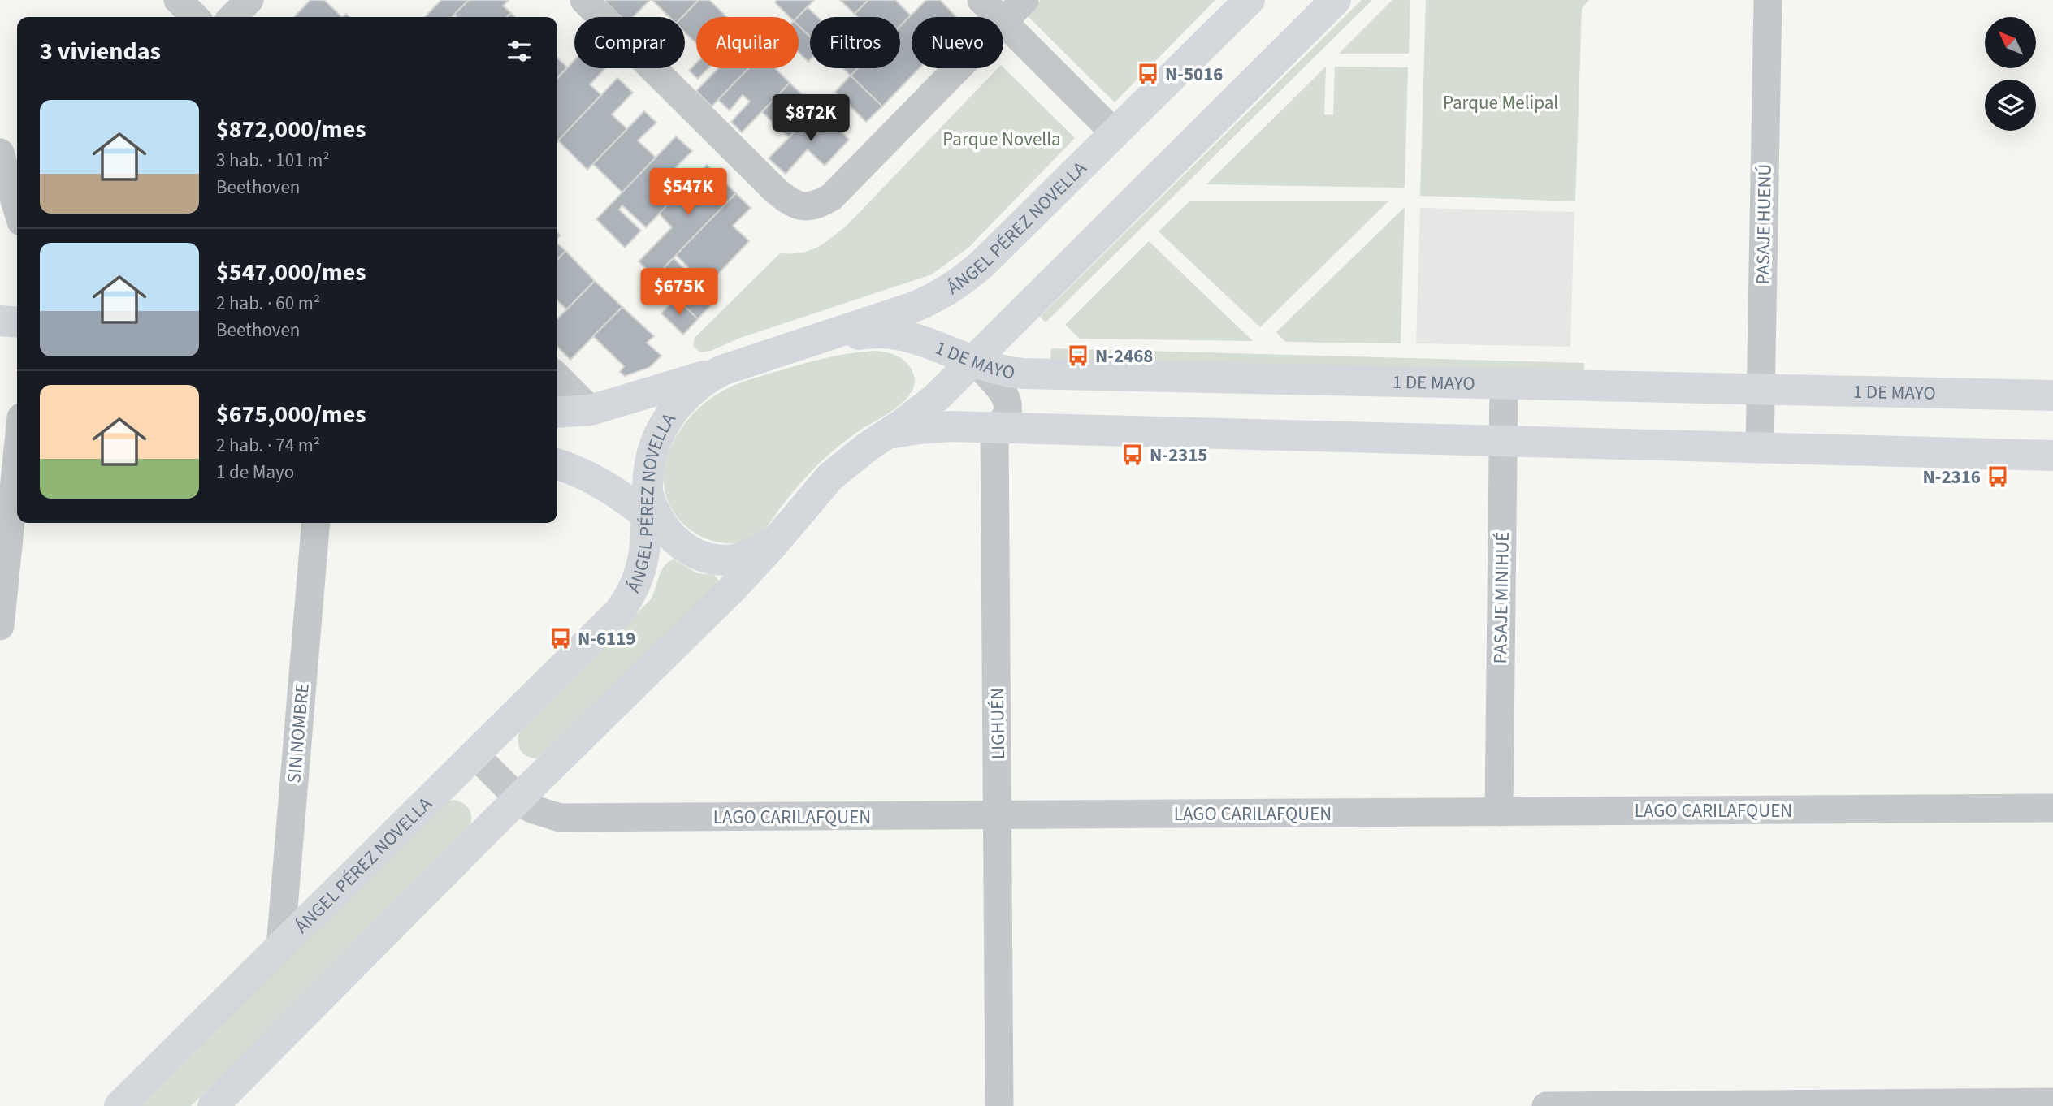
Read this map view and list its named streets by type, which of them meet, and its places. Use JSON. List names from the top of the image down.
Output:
{
  "streets": {
    "main road": ["ÁNGEL PÉREZ NOVELLA", "1 DE MAYO"],
    "street": [
      "PASAJE HUENÚ",
      "PASAJE MINIHUÉ",
      "LIGHUÉN",
      "SIN NOMBRE",
      "LAGO CARILAFQUEN"
    ]
  },
  "crossings": [
    ["PASAJE HUENÚ", "1 DE MAYO"],
    ["ÁNGEL PÉREZ NOVELLA", "1 DE MAYO"],
    ["ÁNGEL PÉREZ NOVELLA", "SIN NOMBRE"],
    ["ÁNGEL PÉREZ NOVELLA", "LAGO CARILAFQUEN"],
    ["1 DE MAYO", "PASAJE MINIHUÉ"],
    ["1 DE MAYO", "LIGHUÉN"],
    ["PASAJE MINIHUÉ", "LAGO CARILAFQUEN"],
    ["LIGHUÉN", "LAGO CARILAFQUEN"]
  ],
  "parks": ["Parque Melipal", "Parque Novella"],
  "places": {
    "bus stop": [
      "N-5016",
      "N-2468",
      "N-2315",
      "N-2316",
      "N-6119"
    ]
  },
  "north": "top left",
  "page": {
    "chip": [
      "Comprar",
      "Alquilar",
      "Filtros",
      "Nuevo"
    ],
    "heading": "3 viviendas",
    "list": [
      {
        "name": "$872,000/mes",
        "note": "3 hab. · 101 m² · Beethoven"
      },
      {
        "name": "$547,000/mes",
        "note": "2 hab. · 60 m² · Beethoven"
      },
      {
        "name": "$675,000/mes",
        "note": "2 hab. · 74 m² · 1 de Mayo"
      }
    ],
    "price": ["$872K", "$547K", "$675K"]
  }
}
